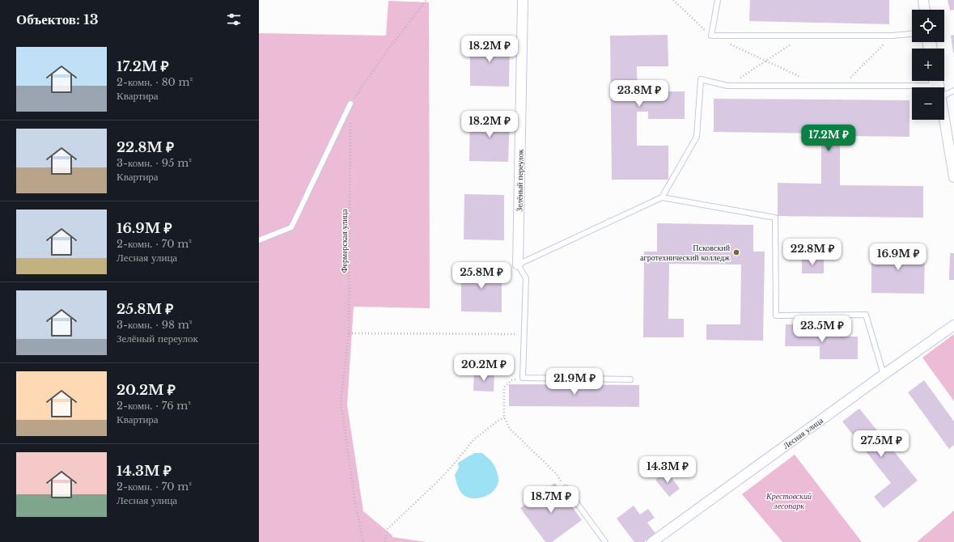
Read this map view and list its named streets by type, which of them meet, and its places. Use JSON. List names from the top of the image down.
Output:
{
  "streets": {
    "street": ["Зелёный переулок", "Лесная улица"],
    "path": ["Фермерская улица"]
  },
  "parks": ["Крестовский лесопарк"],
  "places": ["Псковский агротехнический колледж"],
  "page": {
    "heading": "Объектов: 13",
    "map_buttons": ["+", "−"],
    "price": [
      "18.2M ₽",
      "23.8M ₽",
      "18.2M ₽",
      "17.2M ₽",
      "22.8M ₽",
      "16.9M ₽",
      "25.8M ₽",
      "23.5M ₽",
      "20.2M ₽",
      "21.9M ₽",
      "27.5M ₽",
      "14.3M ₽",
      "18.7M ₽"
    ],
    "list": [
      {
        "name": "17.2M ₽",
        "note": "2-комн. · 80 m² · Квартира"
      },
      {
        "name": "22.8M ₽",
        "note": "3-комн. · 95 m² · Квартира"
      },
      {
        "name": "16.9M ₽",
        "note": "2-комн. · 70 m² · Лесная улица"
      },
      {
        "name": "25.8M ₽",
        "note": "3-комн. · 98 m² · Зелёный переулок"
      },
      {
        "name": "20.2M ₽",
        "note": "2-комн. · 76 m² · Квартира"
      },
      {
        "name": "14.3M ₽",
        "note": "2-комн. · 70 m² · Лесная улица"
      }
    ]
  }
}
